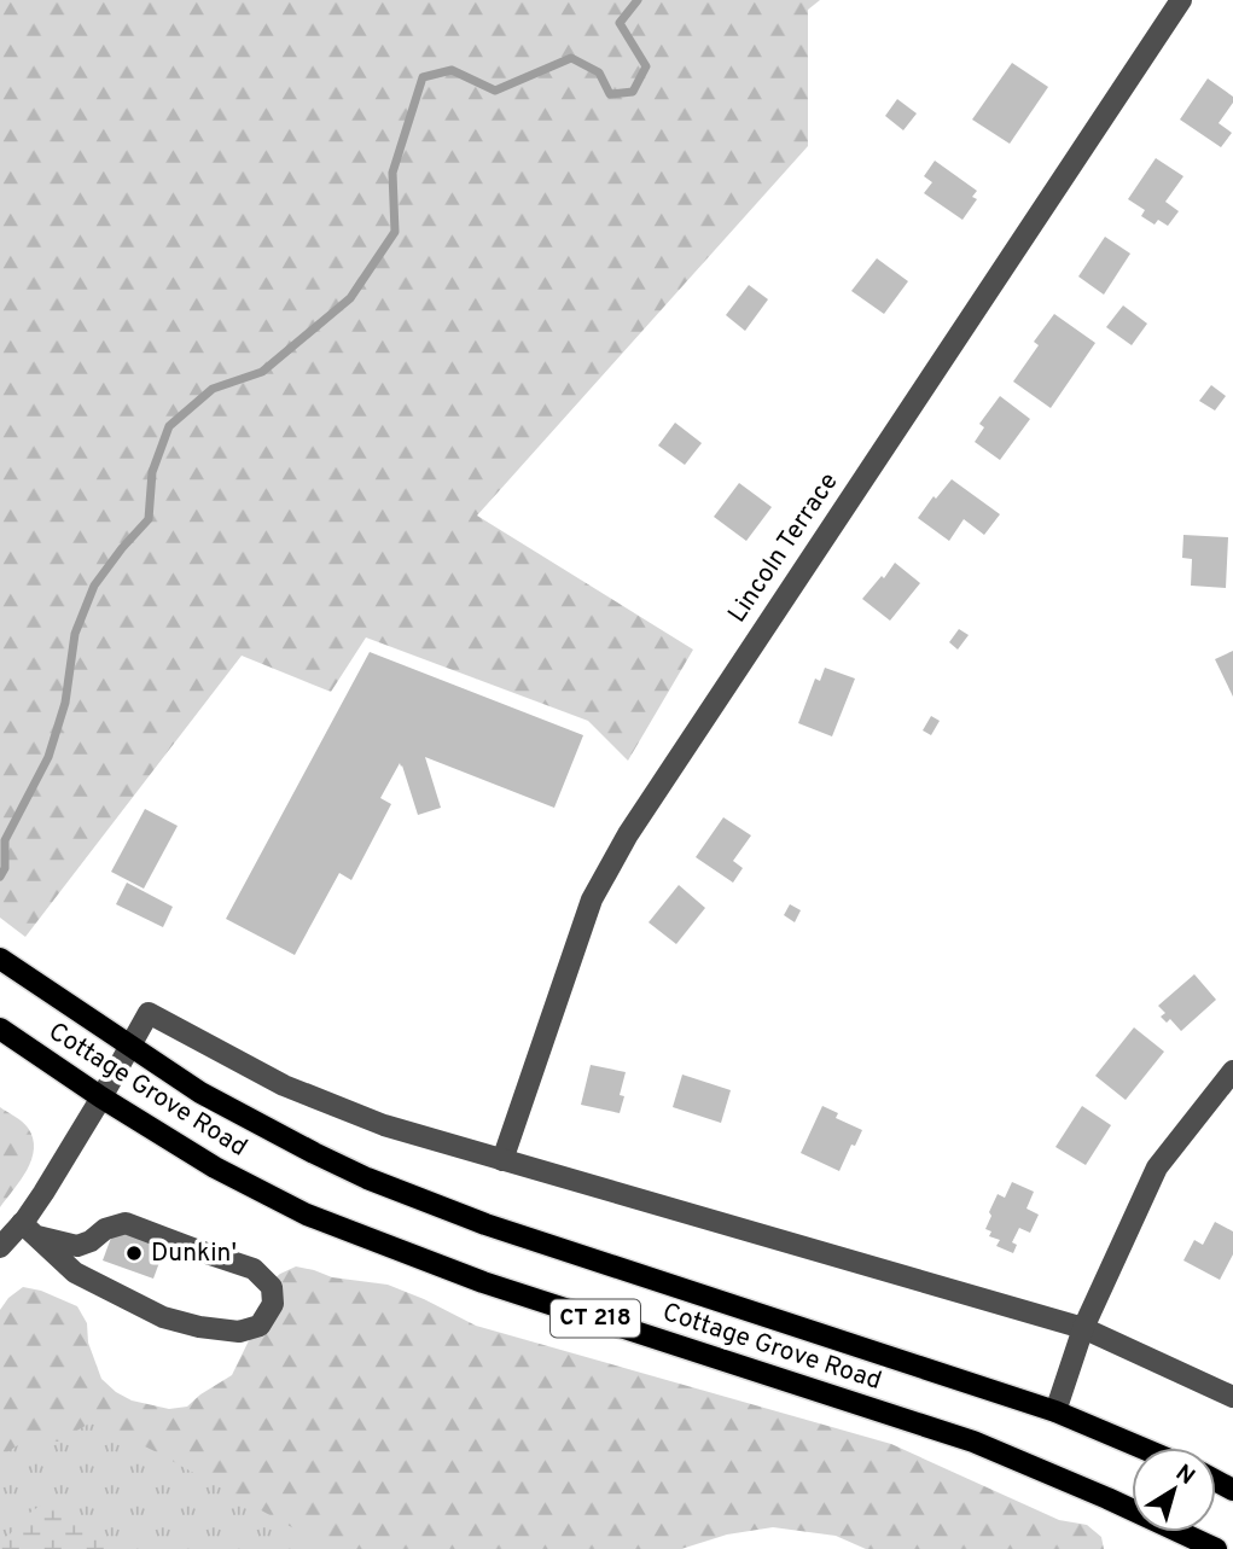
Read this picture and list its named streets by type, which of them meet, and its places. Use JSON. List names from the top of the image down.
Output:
{
  "streets": {
    "main road": ["Cottage Grove Road", "CT 218"],
    "street": ["Lincoln Terrace"]
  },
  "crossings": [
    ["Lincoln Terrace", "Cottage Grove Road"]
  ],
  "places": ["Dunkin'"],
  "north": "top right"
}
